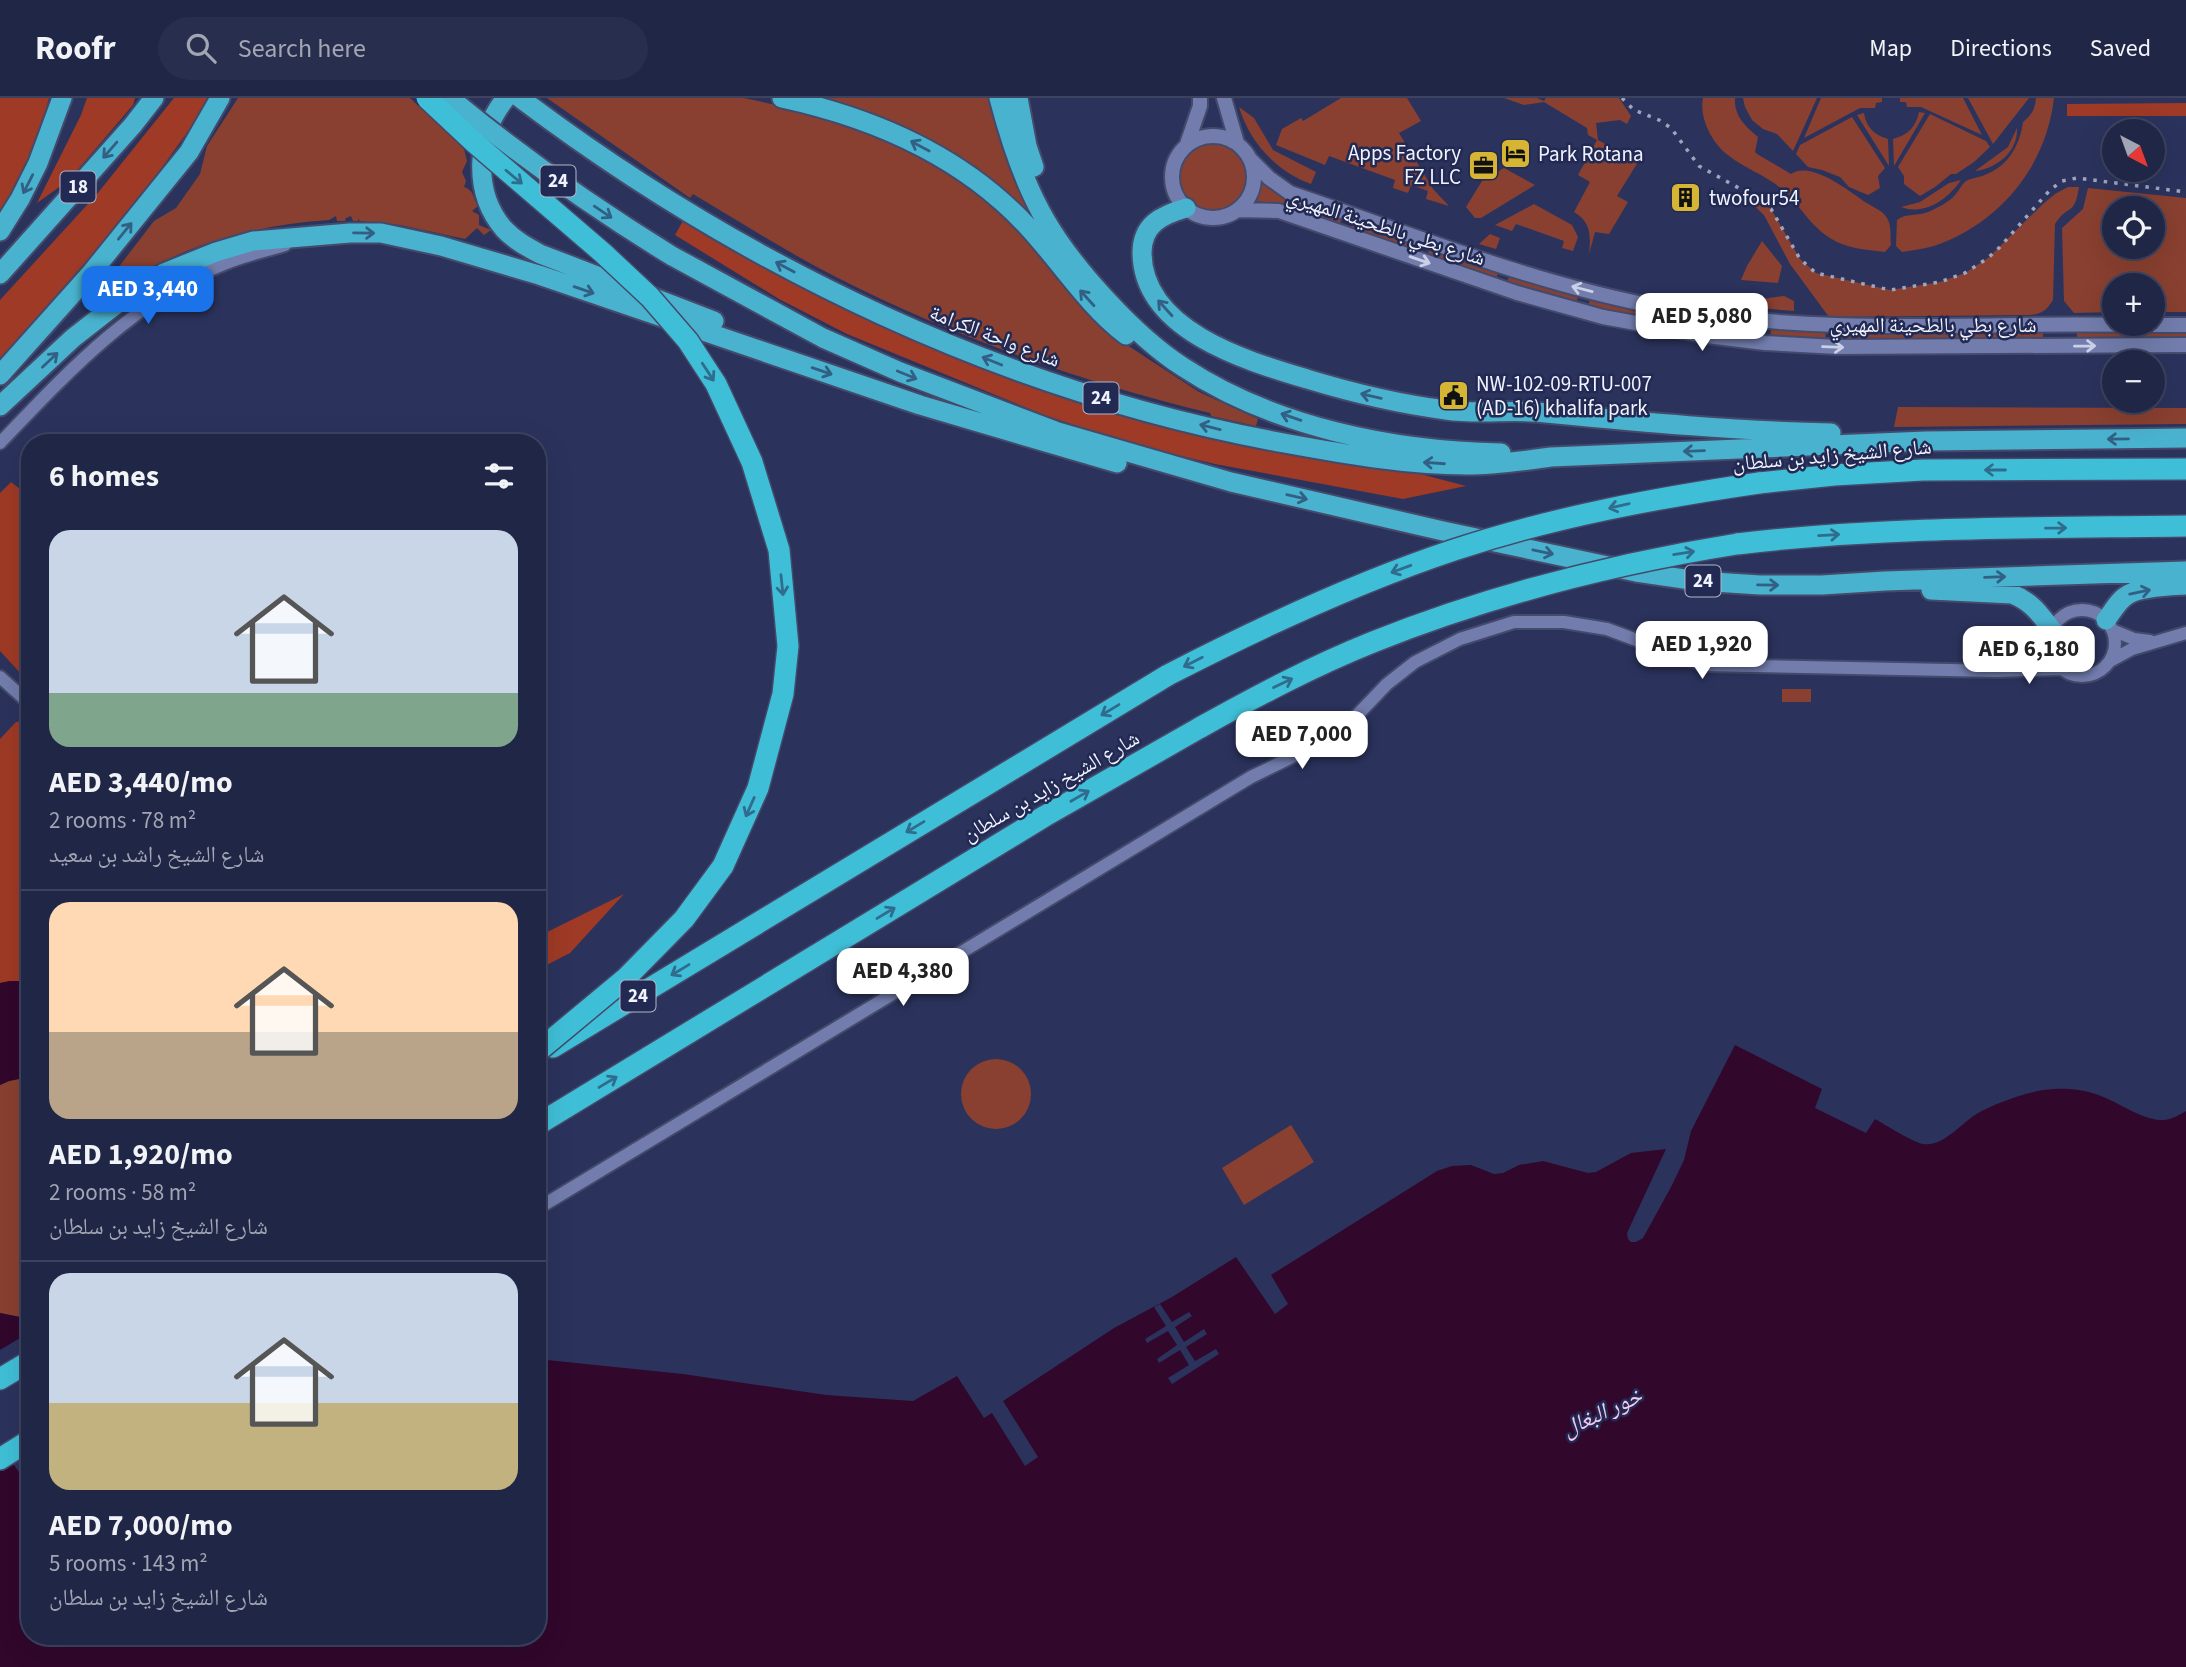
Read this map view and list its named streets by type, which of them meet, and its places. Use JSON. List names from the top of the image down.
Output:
{
  "streets": {
    "highway": [
      "24",
      "18",
      "شارع واحة الكرامة",
      "شارع الشيخ زايد بن سلطان"
    ],
    "street": ["شارع بطي بالطحينة المهيري"]
  },
  "crossings": [
    ["شارع واحة الكرامة", "شارع الشيخ زايد بن سلطان"]
  ],
  "water": ["خور البغال"],
  "places": {
    "hotel": ["Park Rotana"],
    "office": ["Apps Factory FZ LLC"],
    "building": ["twofour54"],
    "public building": ["NW-102-09-RTU-007 (AD-16) khalifa park"]
  },
  "north": "bottom right",
  "page": {
    "header": "Roofr",
    "search": "Search here",
    "nav": ["Map", "Directions", "Saved"],
    "map_buttons": ["+", "−"],
    "price": [
      "AED 3,440",
      "AED 5,080",
      "AED 1,920",
      "AED 6,180",
      "AED 7,000",
      "AED 4,380"
    ],
    "heading": "6 homes",
    "list": [
      {
        "name": "AED 3,440/mo",
        "note": "2 rooms · 78 m² · شارع الشيخ راشد بن سعيد"
      },
      {
        "name": "AED 1,920/mo",
        "note": "2 rooms · 58 m² · شارع الشيخ زايد بن سلطان"
      },
      {
        "name": "AED 7,000/mo",
        "note": "5 rooms · 143 m² · شارع الشيخ زايد بن سلطان"
      }
    ]
  }
}
